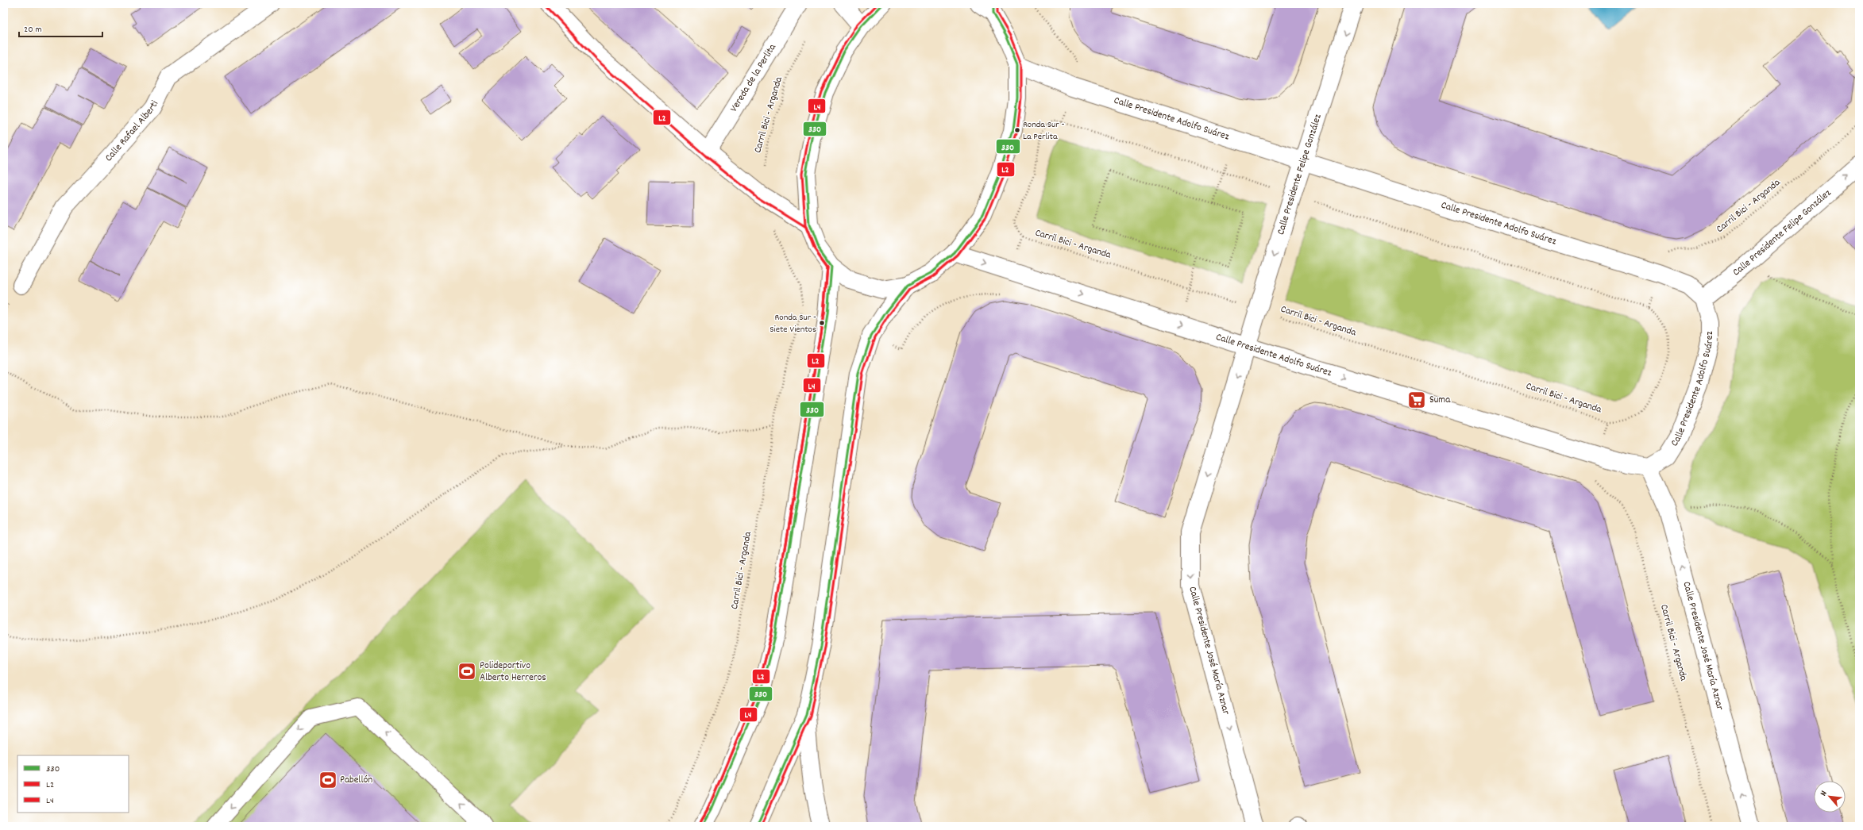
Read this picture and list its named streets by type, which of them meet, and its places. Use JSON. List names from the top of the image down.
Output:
{
  "streets": {
    "street": [
      "Vereda de la Perlita",
      "Calle Presidente Adolfo Suárez",
      "Calle Rafael Alberti",
      "Calle Presidente Felipe González",
      "Calle Presidente José María Aznar"
    ],
    "path": ["Carril Bici - Arganda"]
  },
  "crossings": [
    ["Carril Bici - Arganda", "Calle Presidente Adolfo Suárez"],
    ["Carril Bici - Arganda", "Calle Presidente Felipe González"],
    ["Calle Presidente Adolfo Suárez", "Calle Presidente Felipe González"],
    ["Calle Presidente Adolfo Suárez", "Calle Presidente José María Aznar"],
    ["Calle Presidente Felipe González", "Calle Presidente José María Aznar"]
  ],
  "one_way": ["Calle Presidente Adolfo Suárez"],
  "places": {
    "other": ["Ronda Sur - La Perlita", "Ronda Sur - Siete Vientos"],
    "supermarket": ["Suma"],
    "sports": ["Polideportivo Alberto Herreros", "Pabellón"]
  },
  "lines": ["transit line 330", "transit line L2", "transit line L4"],
  "legend": ["330", "L2", "L4"],
  "scale_bar": "20 m",
  "north": "top left"
}
